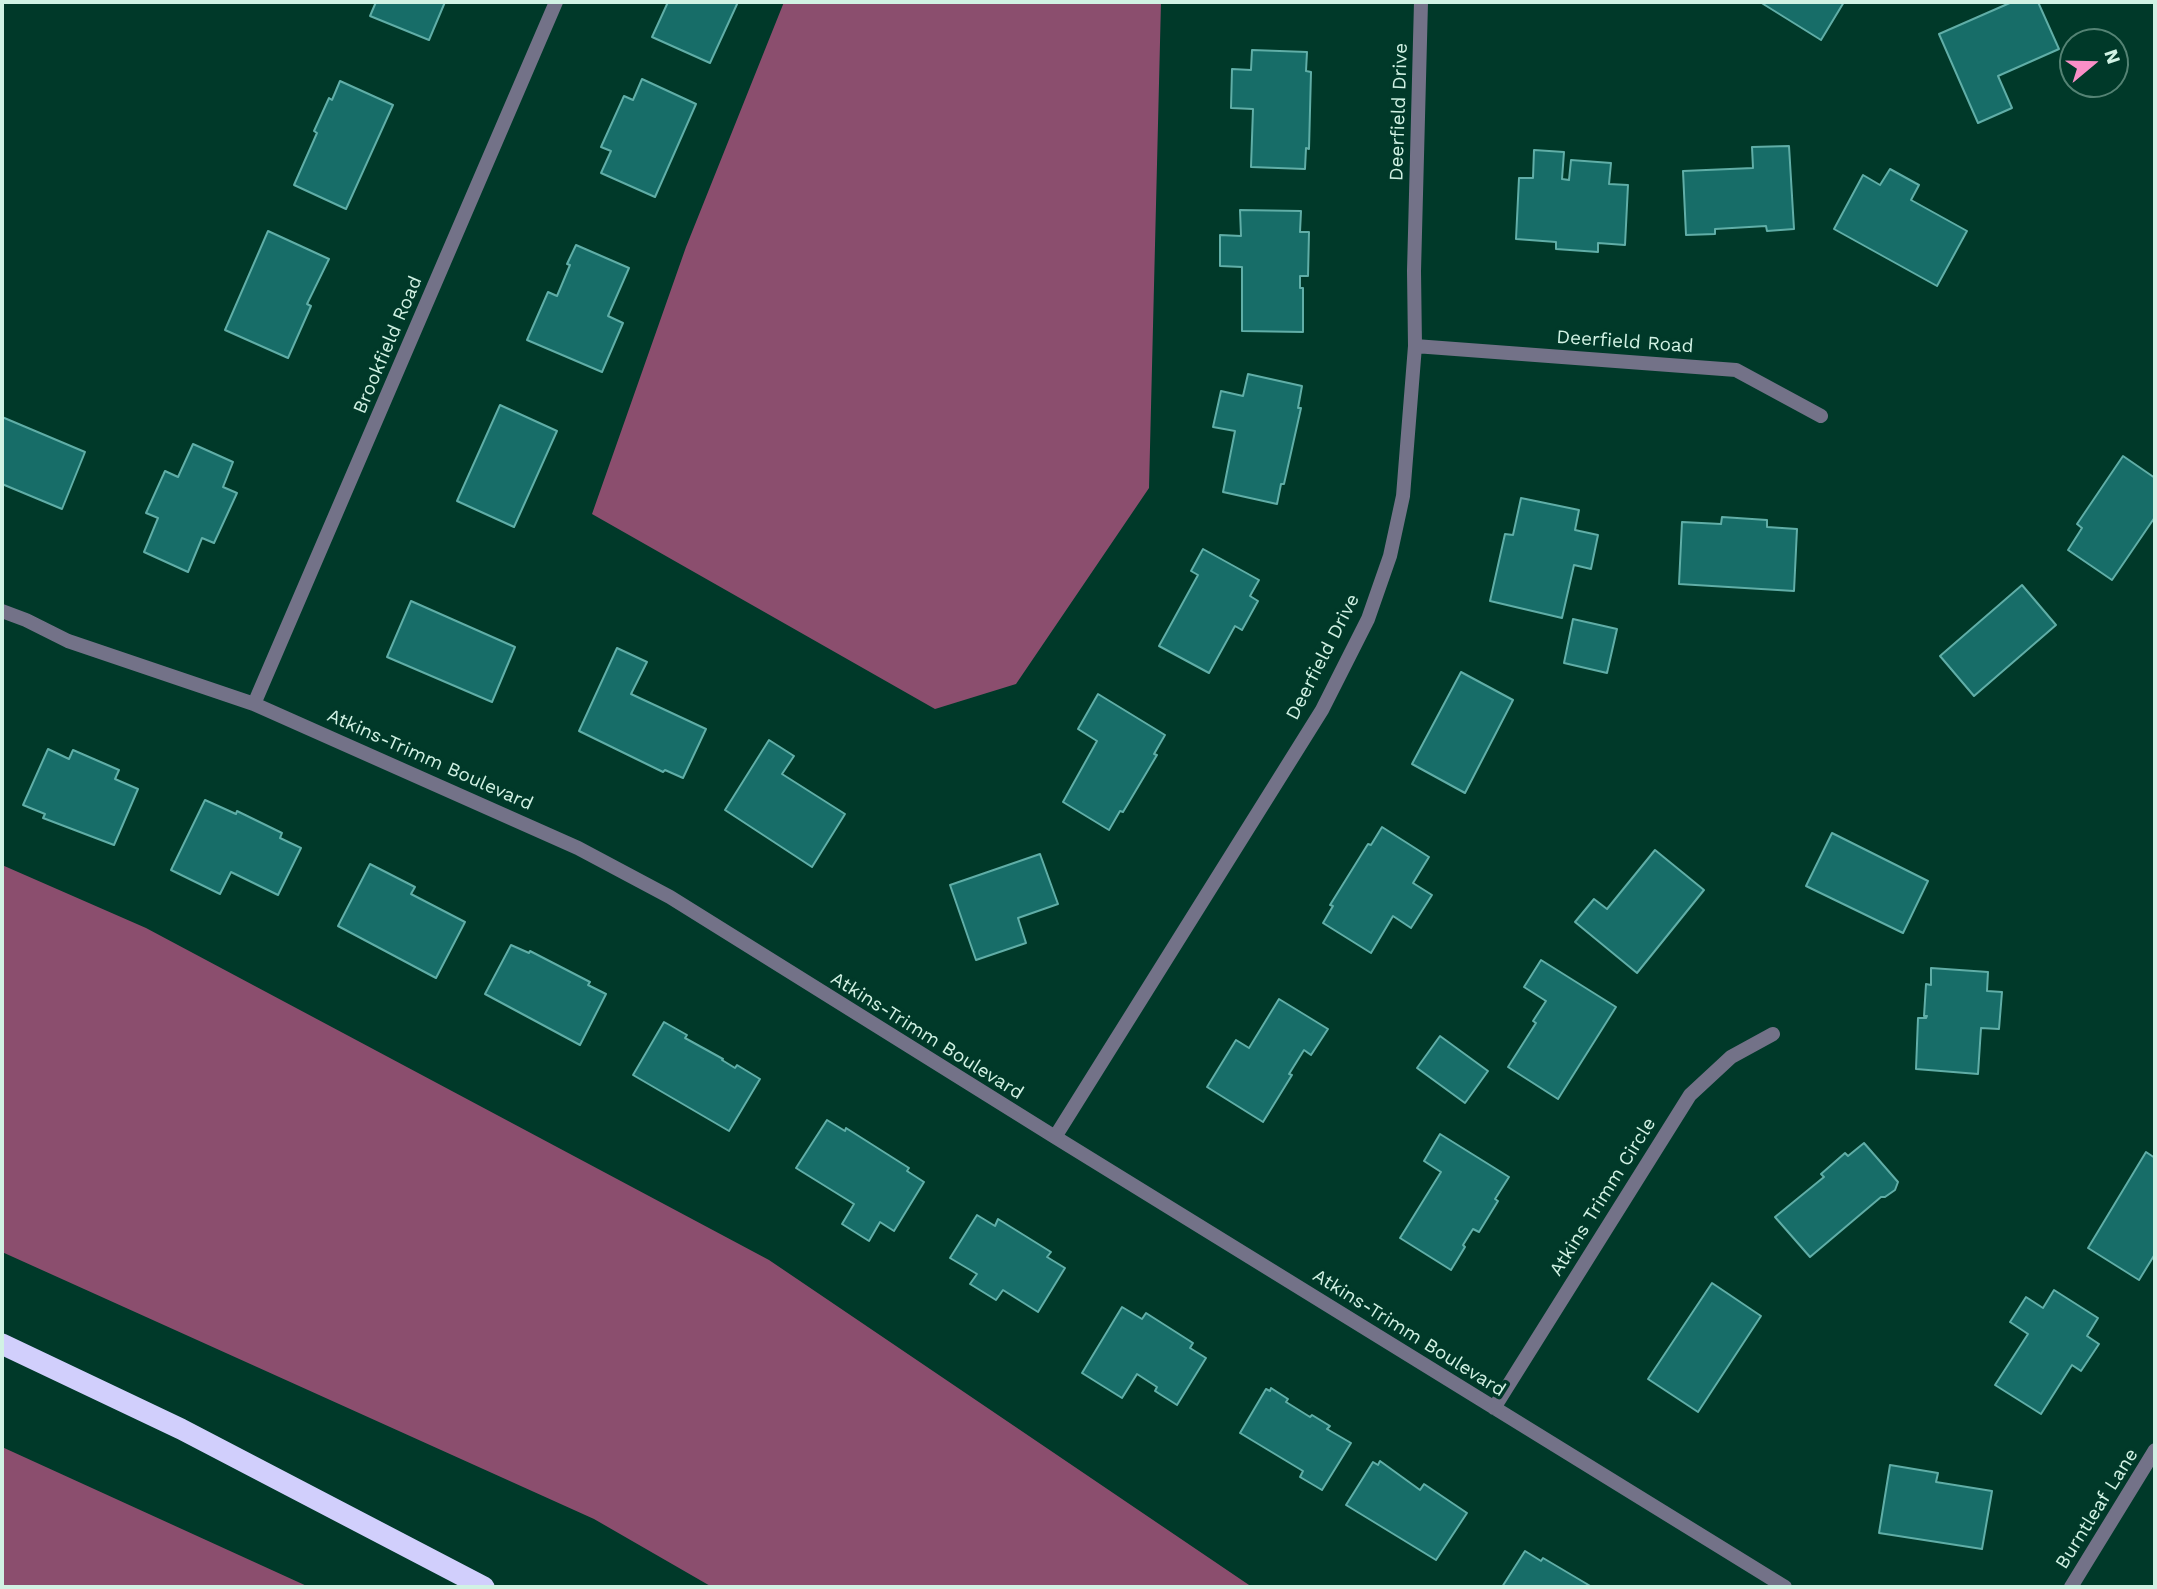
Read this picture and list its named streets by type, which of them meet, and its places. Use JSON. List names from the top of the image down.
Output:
{
  "streets": {
    "street": [
      "Deerfield Drive",
      "Deerfield Road",
      "Brookfield Road",
      "Atkins-Trimm Boulevard",
      "Atkins Trimm Circle",
      "Burntleaf Lane"
    ]
  },
  "crossings": [
    ["Deerfield Drive", "Deerfield Road"],
    ["Deerfield Drive", "Atkins-Trimm Boulevard"],
    ["Brookfield Road", "Atkins-Trimm Boulevard"],
    ["Atkins-Trimm Boulevard", "Atkins Trimm Circle"]
  ],
  "north": "right"
}
